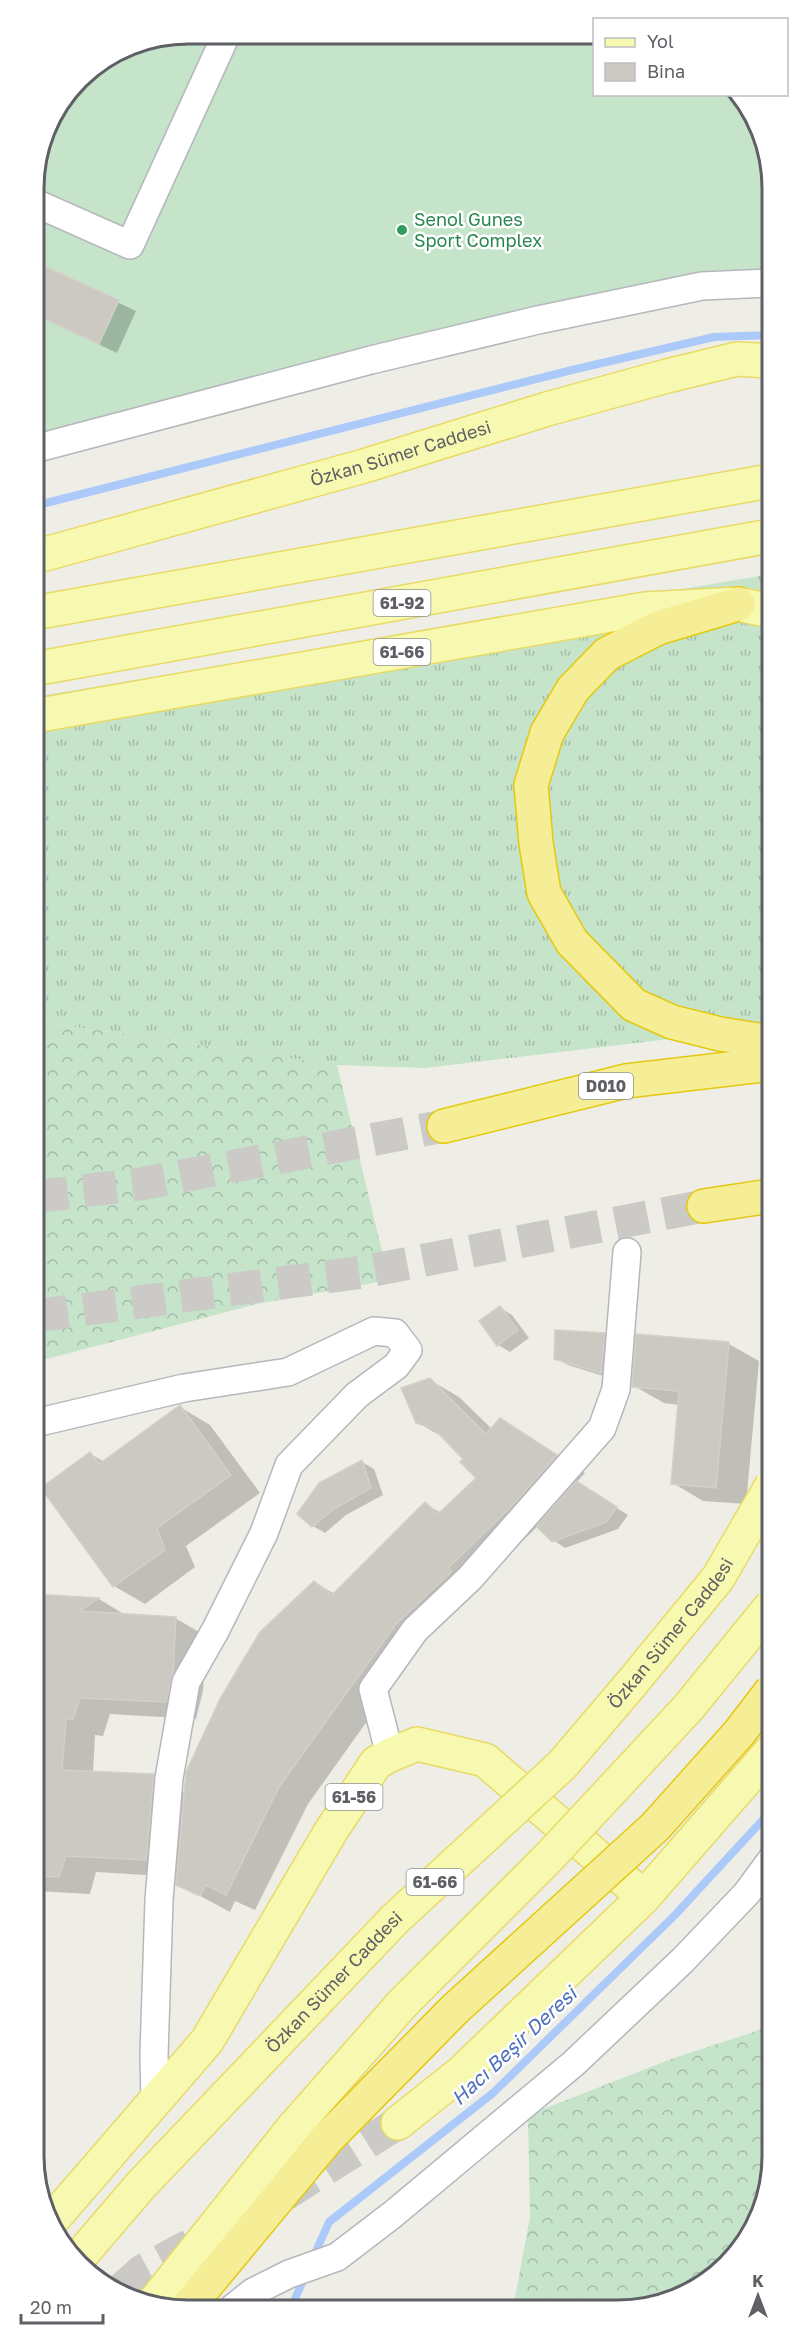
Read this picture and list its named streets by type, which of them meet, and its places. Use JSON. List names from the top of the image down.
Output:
{
  "streets": {
    "highway": ["D010"],
    "main road": [
      "Özkan Sümer Caddesi",
      "61-92",
      "61-66",
      "61-56"
    ]
  },
  "water": ["Hacı Beşir Deresi"],
  "places": ["Senol Gunes Sport Complex"],
  "legend": ["Yol", "Bina"],
  "scale_bar": "20 m",
  "north": "top"
}
